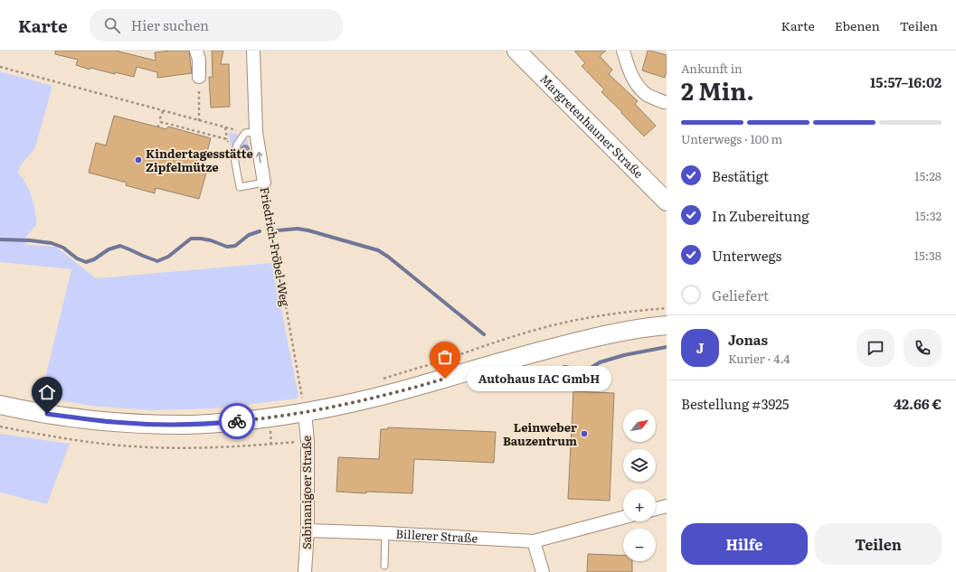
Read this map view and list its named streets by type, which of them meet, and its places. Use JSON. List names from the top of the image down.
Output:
{
  "streets": {
    "main road": ["Margretenhauner Straße"],
    "street": ["Friedrich-Fröbel-Weg", "Sabinanigoer Straße", "Billerer Straße"]
  },
  "crossings": [
    ["Friedrich-Fröbel-Weg", "Sabinanigoer Straße"],
    ["Sabinanigoer Straße", "Billerer Straße"]
  ],
  "places": ["Kindertagesstätte Zipfelmütze", "Autohaus IAC GmbH", "Leinweber Bauzentrum"],
  "north": "top right",
  "page": {
    "header": "Karte",
    "search": "Hier suchen",
    "nav": ["Karte", "Ebenen", "Teilen"],
    "heading": ["2 Min.", "Ankunft in", "15:57–16:02"],
    "panel": [
      "Jonas",
      "Kurier · 4.4",
      "Bestellung #3925",
      "42.66 €"
    ],
    "bar": "Unterwegs · 100 m",
    "list": [
      ["Bestätigt", "15:28"],
      ["In Zubereitung", "15:32"],
      ["Unterwegs", "15:38"],
      "Geliefert"
    ],
    "round": "J",
    "bubble": "Autohaus IAC GmbH",
    "map_buttons": ["+", "−"],
    "buttons": ["Hilfe", "Teilen"]
  }
}
